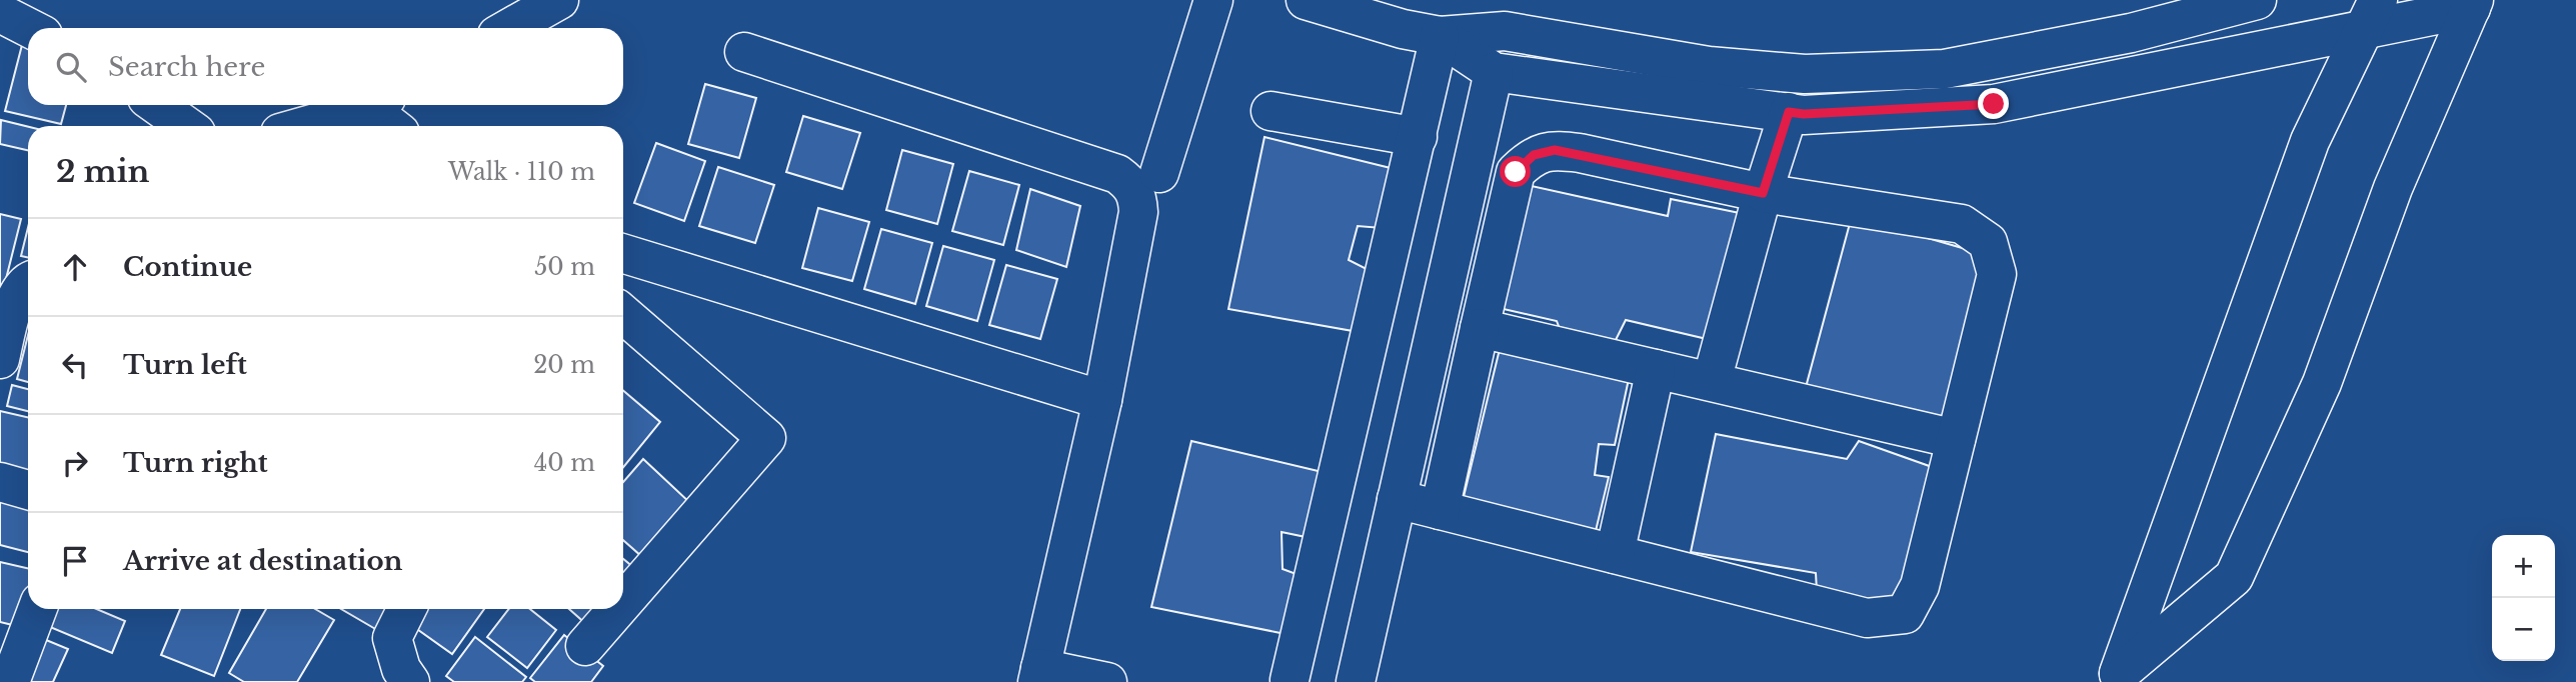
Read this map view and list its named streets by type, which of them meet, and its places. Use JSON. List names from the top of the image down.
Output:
{
  "page": {
    "search": "Search here",
    "heading": ["2 min", "Walk · 110 m"],
    "list": [
      ["Continue", "50 m"],
      ["Turn left", "20 m"],
      ["Turn right", "40 m"],
      "Arrive at destination"
    ],
    "map_buttons": ["+", "−"]
  }
}
